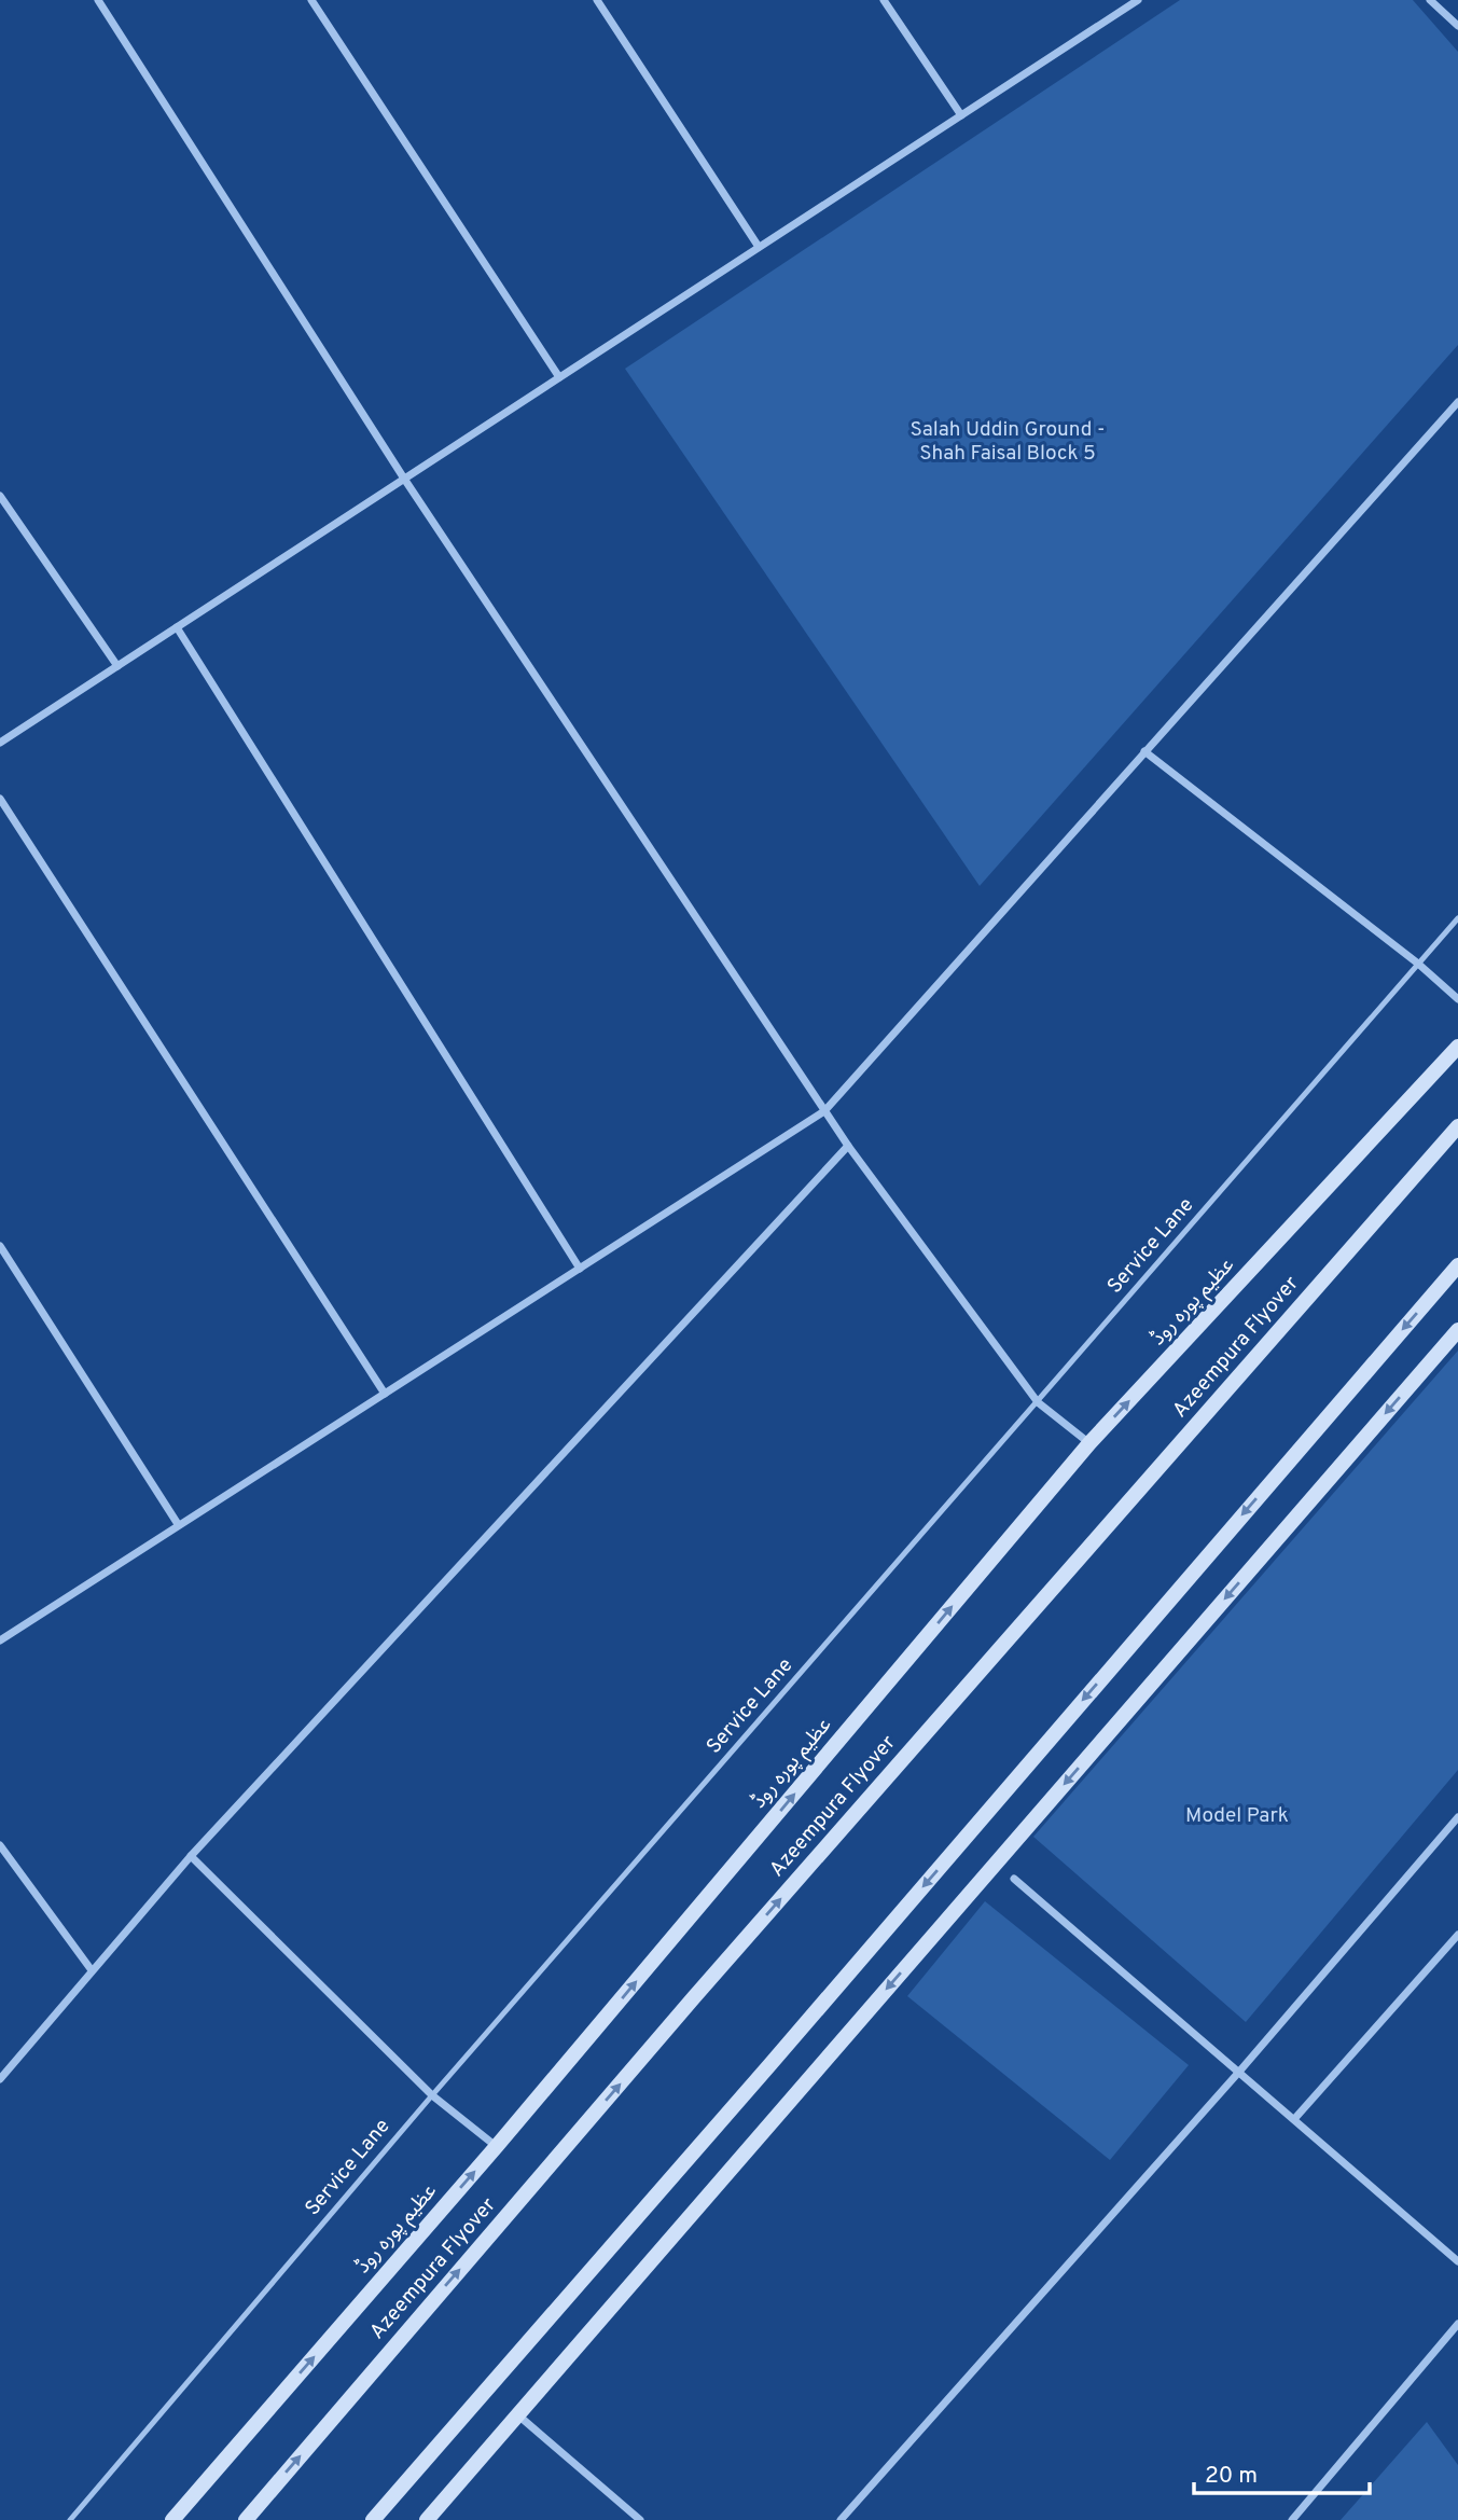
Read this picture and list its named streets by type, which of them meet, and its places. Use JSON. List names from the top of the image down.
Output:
{
  "streets": {
    "main road": ["عظیم پورہ روڈ", "Azeempura Flyover"],
    "lane": ["Service Lane"]
  },
  "one_way": ["عظیم پورہ روڈ"],
  "parks": ["Salah Uddin Ground - Shah Faisal Block 5", "Model Park"],
  "scale_bar": "20 m"
}
